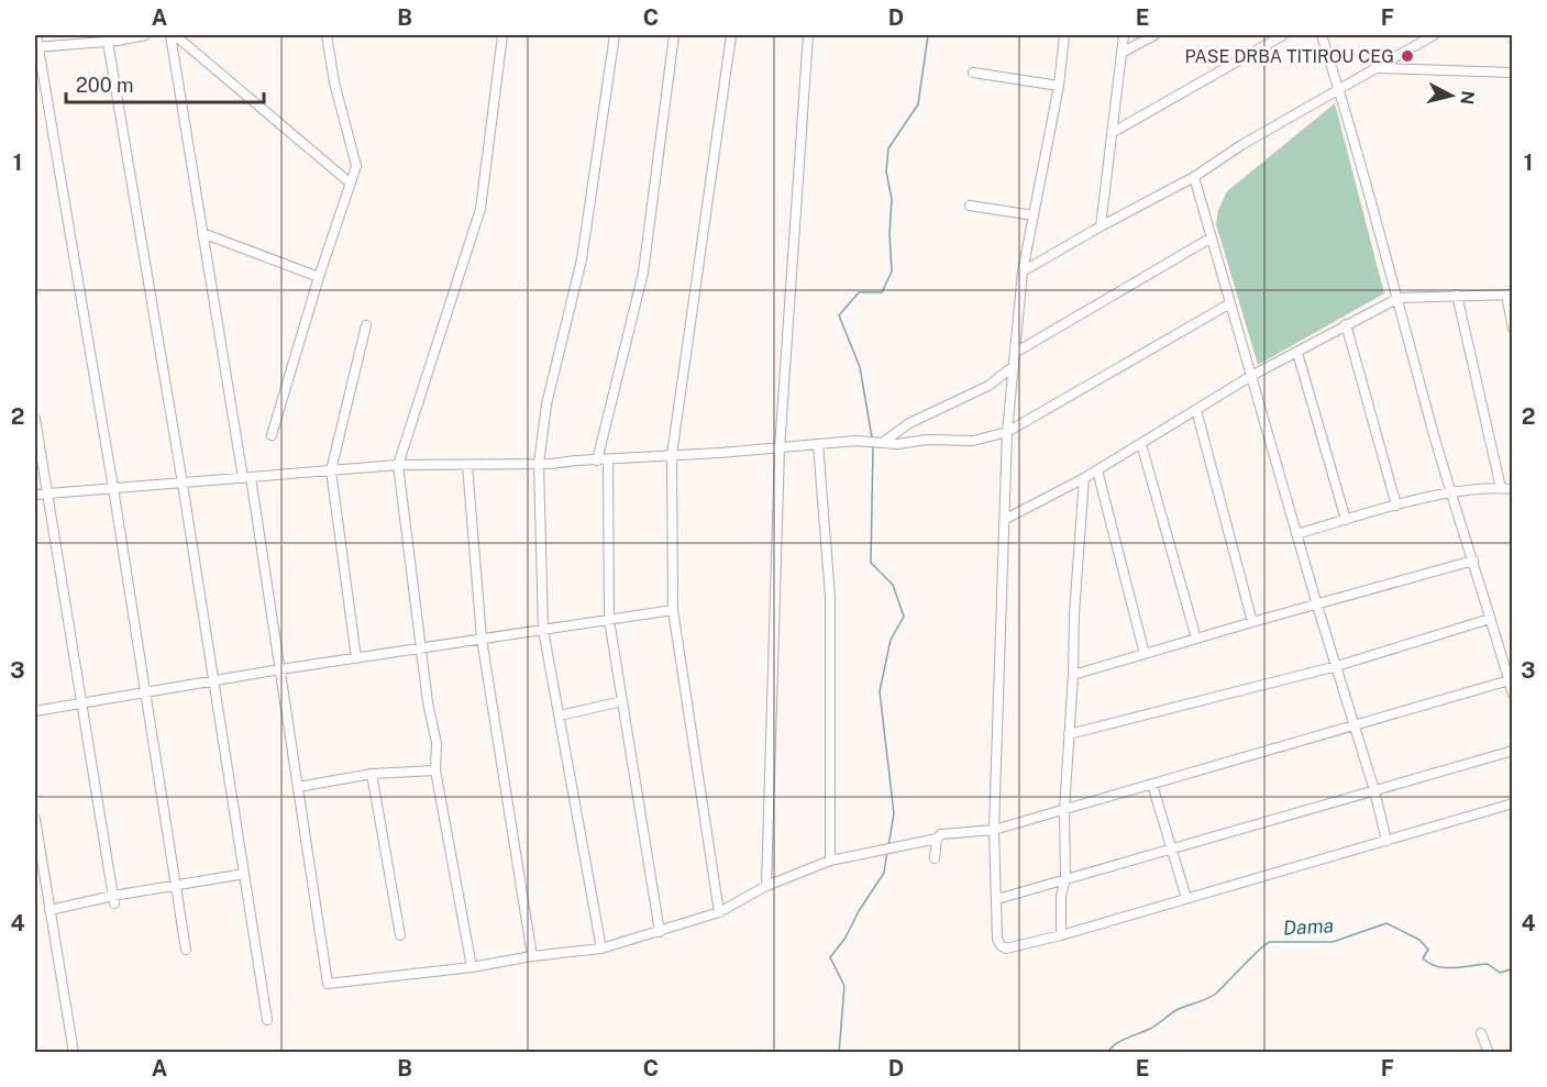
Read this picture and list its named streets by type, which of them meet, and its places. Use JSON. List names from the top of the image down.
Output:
{
  "water": ["Dama"],
  "places": ["PASE DRBA TITIROU CEG"],
  "scale_bar": "200 m",
  "north": "right",
  "grid": {
    "columns": [
      "A",
      "B",
      "C",
      "D",
      "E",
      "F"
    ],
    "rows": [
      "1",
      "2",
      "3",
      "4"
    ]
  }
}
